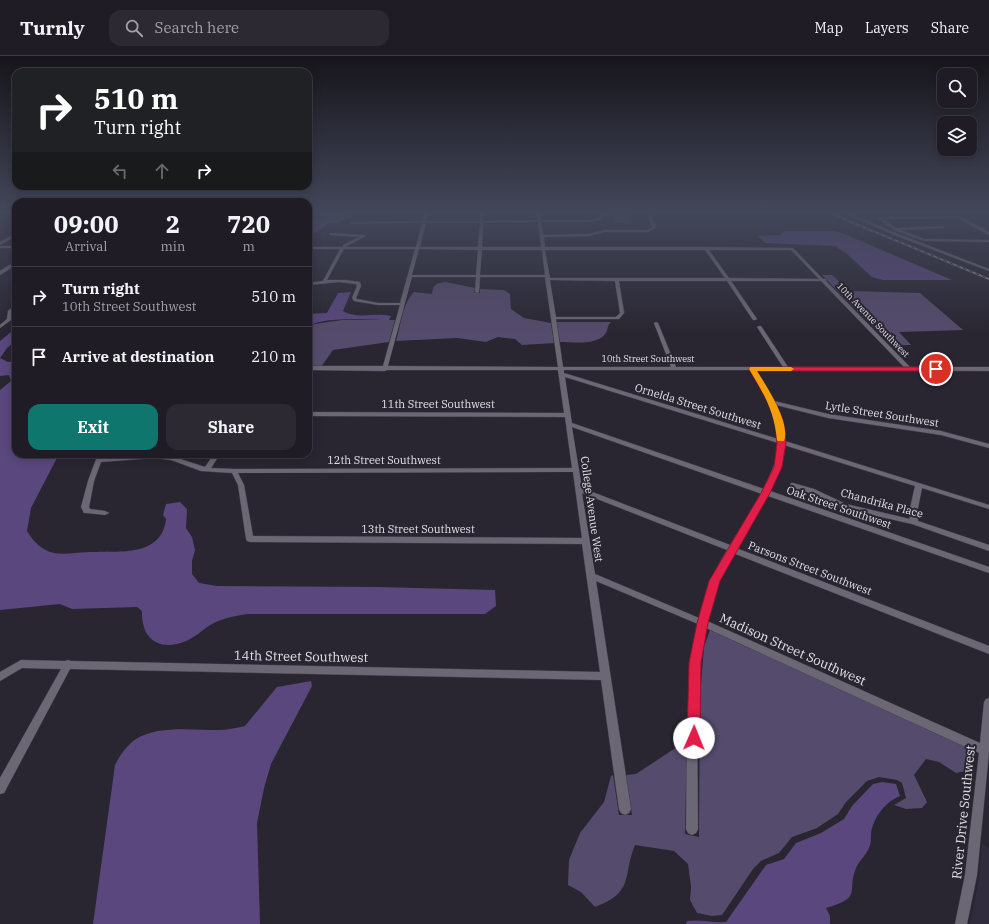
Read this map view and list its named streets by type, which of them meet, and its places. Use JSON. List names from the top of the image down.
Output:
{
  "streets": {
    "street": [
      "10th Avenue Southwest",
      "10th Street Southwest",
      "11th Street Southwest",
      "Ornelda Street Southwest",
      "Lytle Street Southwest",
      "12th Street Southwest",
      "Chandrika Place",
      "Oak Street Southwest",
      "College Avenue West",
      "13th Street Southwest",
      "Parsons Street Southwest",
      "Madison Street Southwest",
      "14th Street Southwest",
      "River Drive Southwest"
    ]
  },
  "crossings": [
    ["10th Avenue Southwest", "10th Street Southwest"],
    ["10th Street Southwest", "Ornelda Street Southwest"],
    ["10th Street Southwest", "College Avenue West"],
    ["11th Street Southwest", "College Avenue West"],
    ["Ornelda Street Southwest", "College Avenue West"],
    ["12th Street Southwest", "College Avenue West"],
    ["12th Street Southwest", "13th Street Southwest"],
    ["Oak Street Southwest", "College Avenue West"],
    ["College Avenue West", "13th Street Southwest"],
    ["College Avenue West", "Parsons Street Southwest"],
    ["College Avenue West", "Madison Street Southwest"],
    ["College Avenue West", "14th Street Southwest"],
    ["Madison Street Southwest", "River Drive Southwest"]
  ],
  "page": {
    "header": "Turnly",
    "search": "Search here",
    "nav": ["Map", "Layers", "Share"],
    "turn": ["510 m", "Turn right"],
    "eta": [
      "09:00",
      "Arrival",
      "2",
      "min",
      "720",
      "m"
    ],
    "list": [
      {
        "name": "Turn right",
        "note": "10th Street Southwest",
        "value": "510 m"
      },
      {
        "name": "Arrive at destination",
        "value": "210 m"
      }
    ],
    "buttons": ["Exit", "Share"]
  }
}
